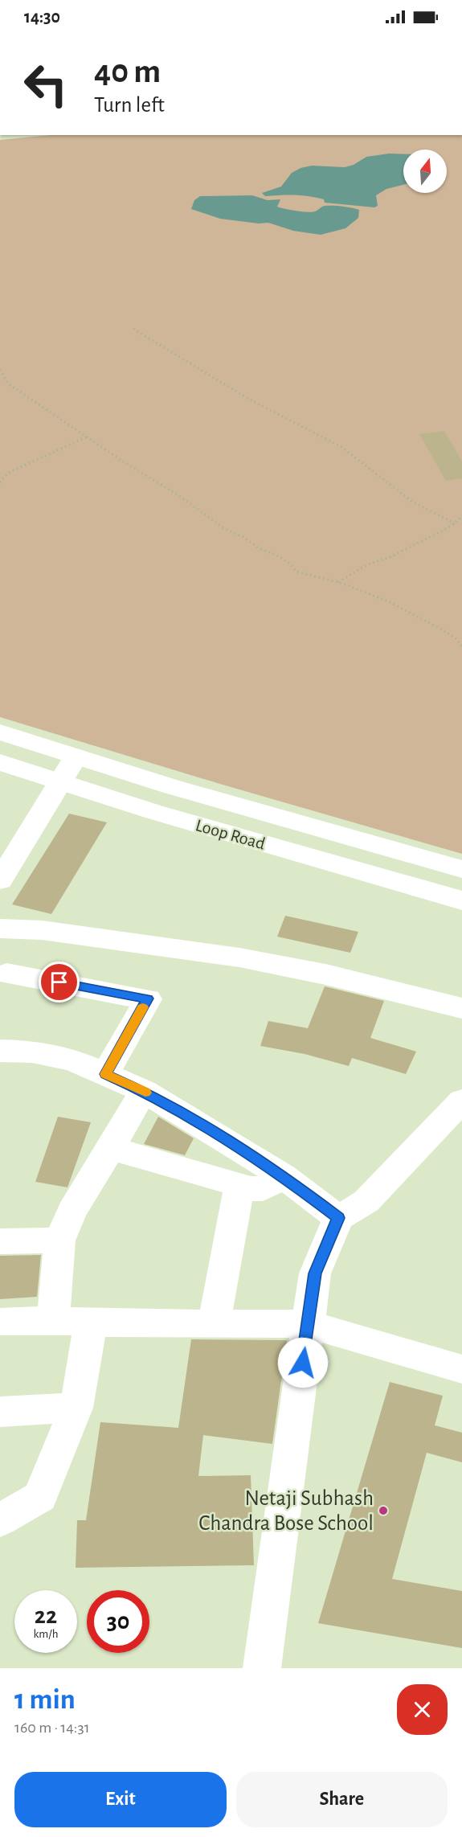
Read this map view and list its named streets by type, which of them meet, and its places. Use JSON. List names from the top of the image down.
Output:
{
  "streets": {
    "street": ["Loop Road"]
  },
  "places": ["Netaji Subhash Chandra Bose School"],
  "north": "top",
  "page": {
    "status": "14:30",
    "turn": ["40 m", "Turn left"],
    "speed": "22 km/h",
    "limit": "30",
    "heading": ["1 min", "160 m · 14:31"],
    "buttons": ["Exit", "Share"]
  }
}
